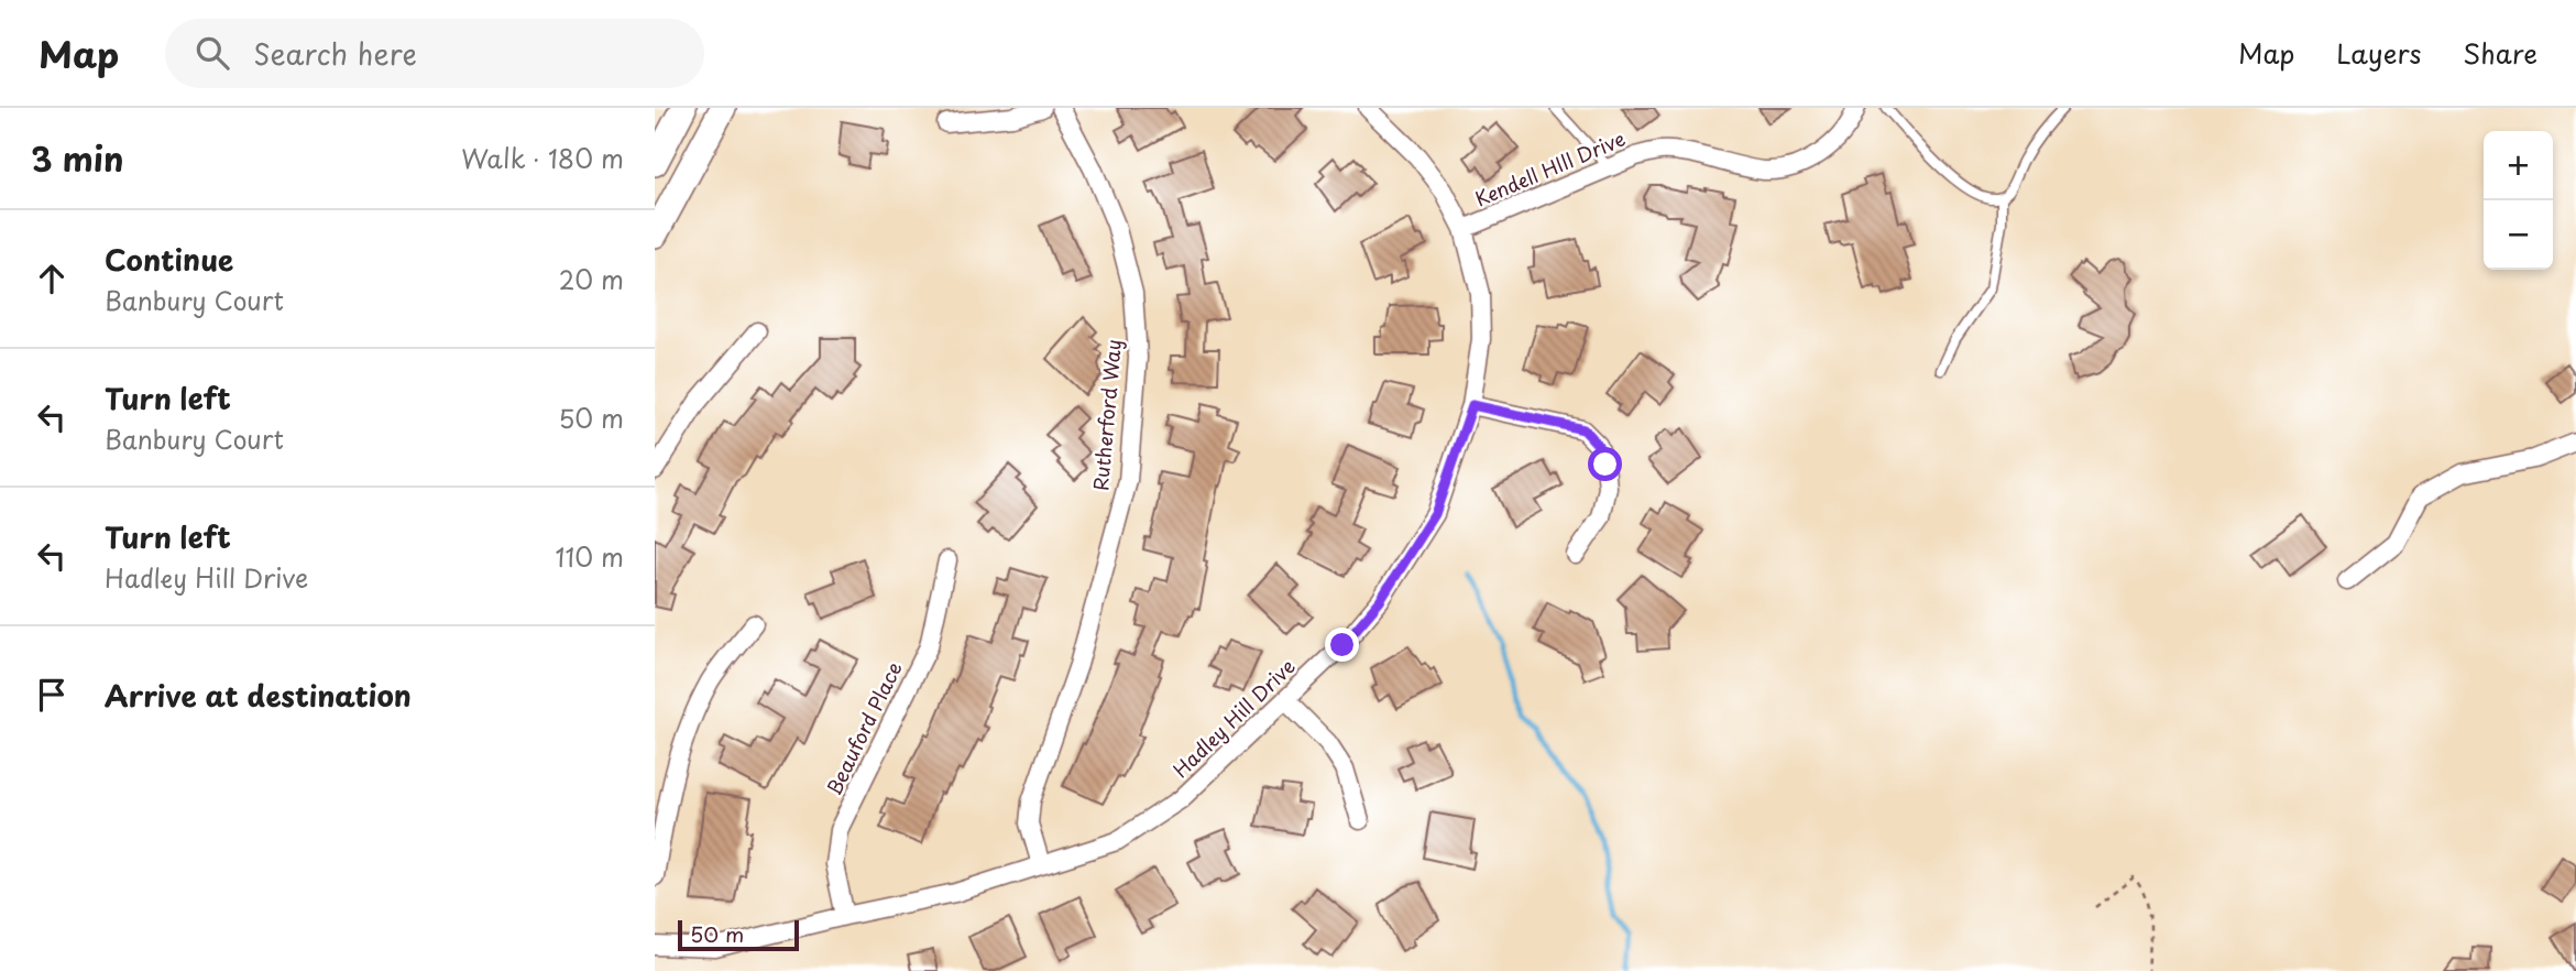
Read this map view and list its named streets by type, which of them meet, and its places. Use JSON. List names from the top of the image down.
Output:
{
  "streets": {
    "street": [
      "Kendell HIll Drive",
      "Rutherford Way",
      "Hadley Hill Drive",
      "Beauford Place"
    ]
  },
  "crossings": [
    ["Kendell HIll Drive", "Hadley Hill Drive"],
    ["Rutherford Way", "Hadley Hill Drive"],
    ["Hadley Hill Drive", "Beauford Place"]
  ],
  "scale_bar": "50 m",
  "page": {
    "header": "Map",
    "search": "Search here",
    "nav": ["Map", "Layers", "Share"],
    "heading": ["3 min", "Walk · 180 m"],
    "map_buttons": ["+", "−"],
    "list": [
      ["Continue", "Banbury Court", "20 m"],
      ["Turn left", "Banbury Court", "50 m"],
      ["Turn left", "Hadley Hill Drive", "110 m"],
      "Arrive at destination"
    ],
    "scale": "50 m"
  }
}
